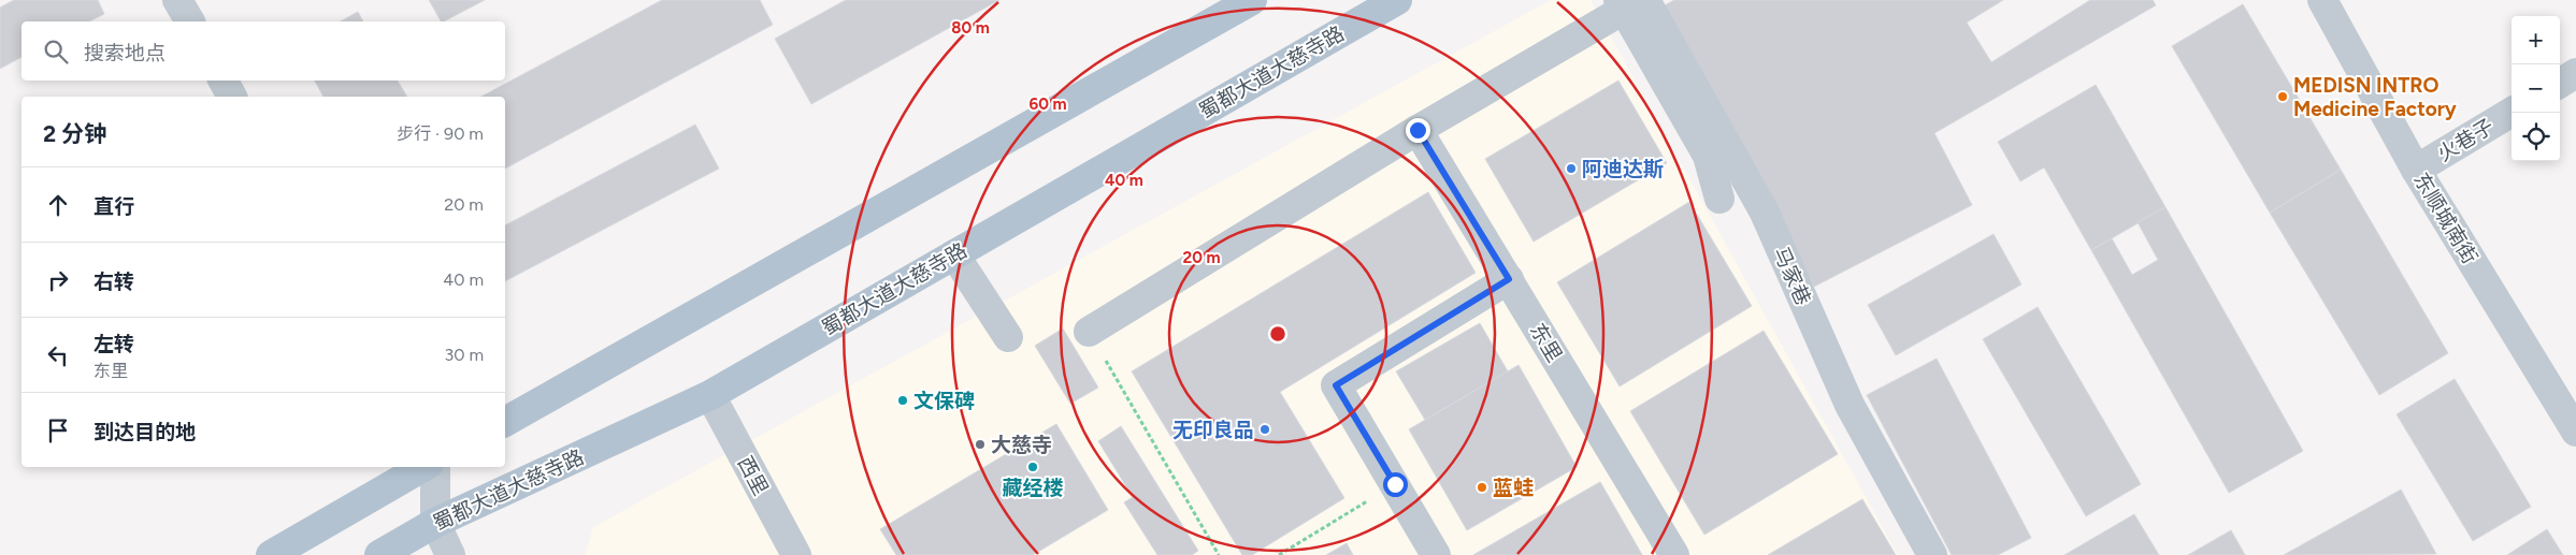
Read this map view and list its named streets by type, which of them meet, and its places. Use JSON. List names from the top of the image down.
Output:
{
  "streets": {
    "main road": ["蜀都大道大慈寺路"],
    "street": [
      "火巷子",
      "东顺城南街",
      "马家巷",
      "东里",
      "西里"
    ]
  },
  "crossings": [
    ["蜀都大道大慈寺路", "西里"],
    ["火巷子", "东顺城南街"]
  ],
  "places": [
    "MEDISN INTRO Medicine Factory",
    "阿迪达斯",
    "文保碑",
    "无印良品",
    "大慈寺",
    "藏经楼",
    "蓝蛙"
  ],
  "page": {
    "map_buttons": ["+", "−"],
    "search": "搜索地点",
    "heading": ["2 分钟", "步行 · 90 m"],
    "list": [
      ["直行", "20 m"],
      ["右转", "40 m"],
      ["左转", "东里", "30 m"],
      "到达目的地"
    ]
  },
  "rings": [
    "80 m",
    "60 m",
    "40 m",
    "20 m"
  ]
}
